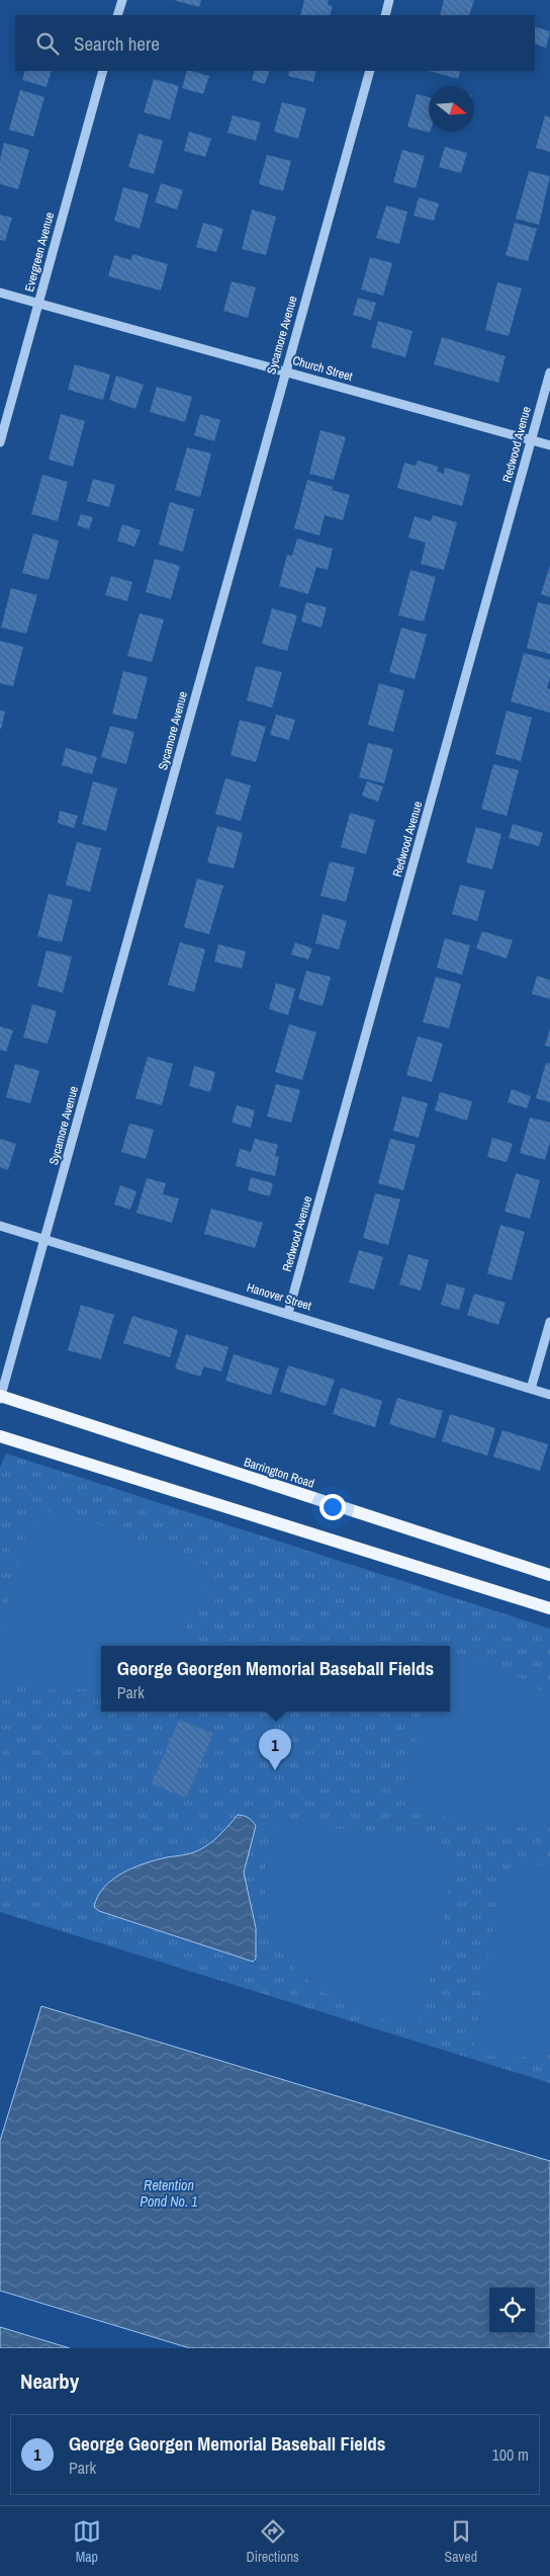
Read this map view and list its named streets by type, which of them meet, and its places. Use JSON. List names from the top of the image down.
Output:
{
  "streets": {
    "main road": ["Barrington Road"],
    "street": [
      "Evergreen Avenue",
      "Sycamore Avenue",
      "Church Street",
      "Redwood Avenue",
      "Hanover Street"
    ]
  },
  "crossings": [
    ["Evergreen Avenue", "Church Street"],
    ["Sycamore Avenue", "Church Street"],
    ["Sycamore Avenue", "Hanover Street"],
    ["Sycamore Avenue", "Barrington Road"],
    ["Church Street", "Redwood Avenue"],
    ["Redwood Avenue", "Hanover Street"]
  ],
  "water": ["Retention Pond No. 1"],
  "north": "right",
  "page": {
    "search": "Search here",
    "popup": ["George Georgen Memorial Baseball Fields", "Park"],
    "pins": "1",
    "heading": "Nearby",
    "list": [
      {
        "mark": "1",
        "name": "George Georgen Memorial Baseball Fields",
        "note": "Park",
        "value": "100 m"
      }
    ],
    "nav": ["Map", "Directions", "Saved"]
  }
}
